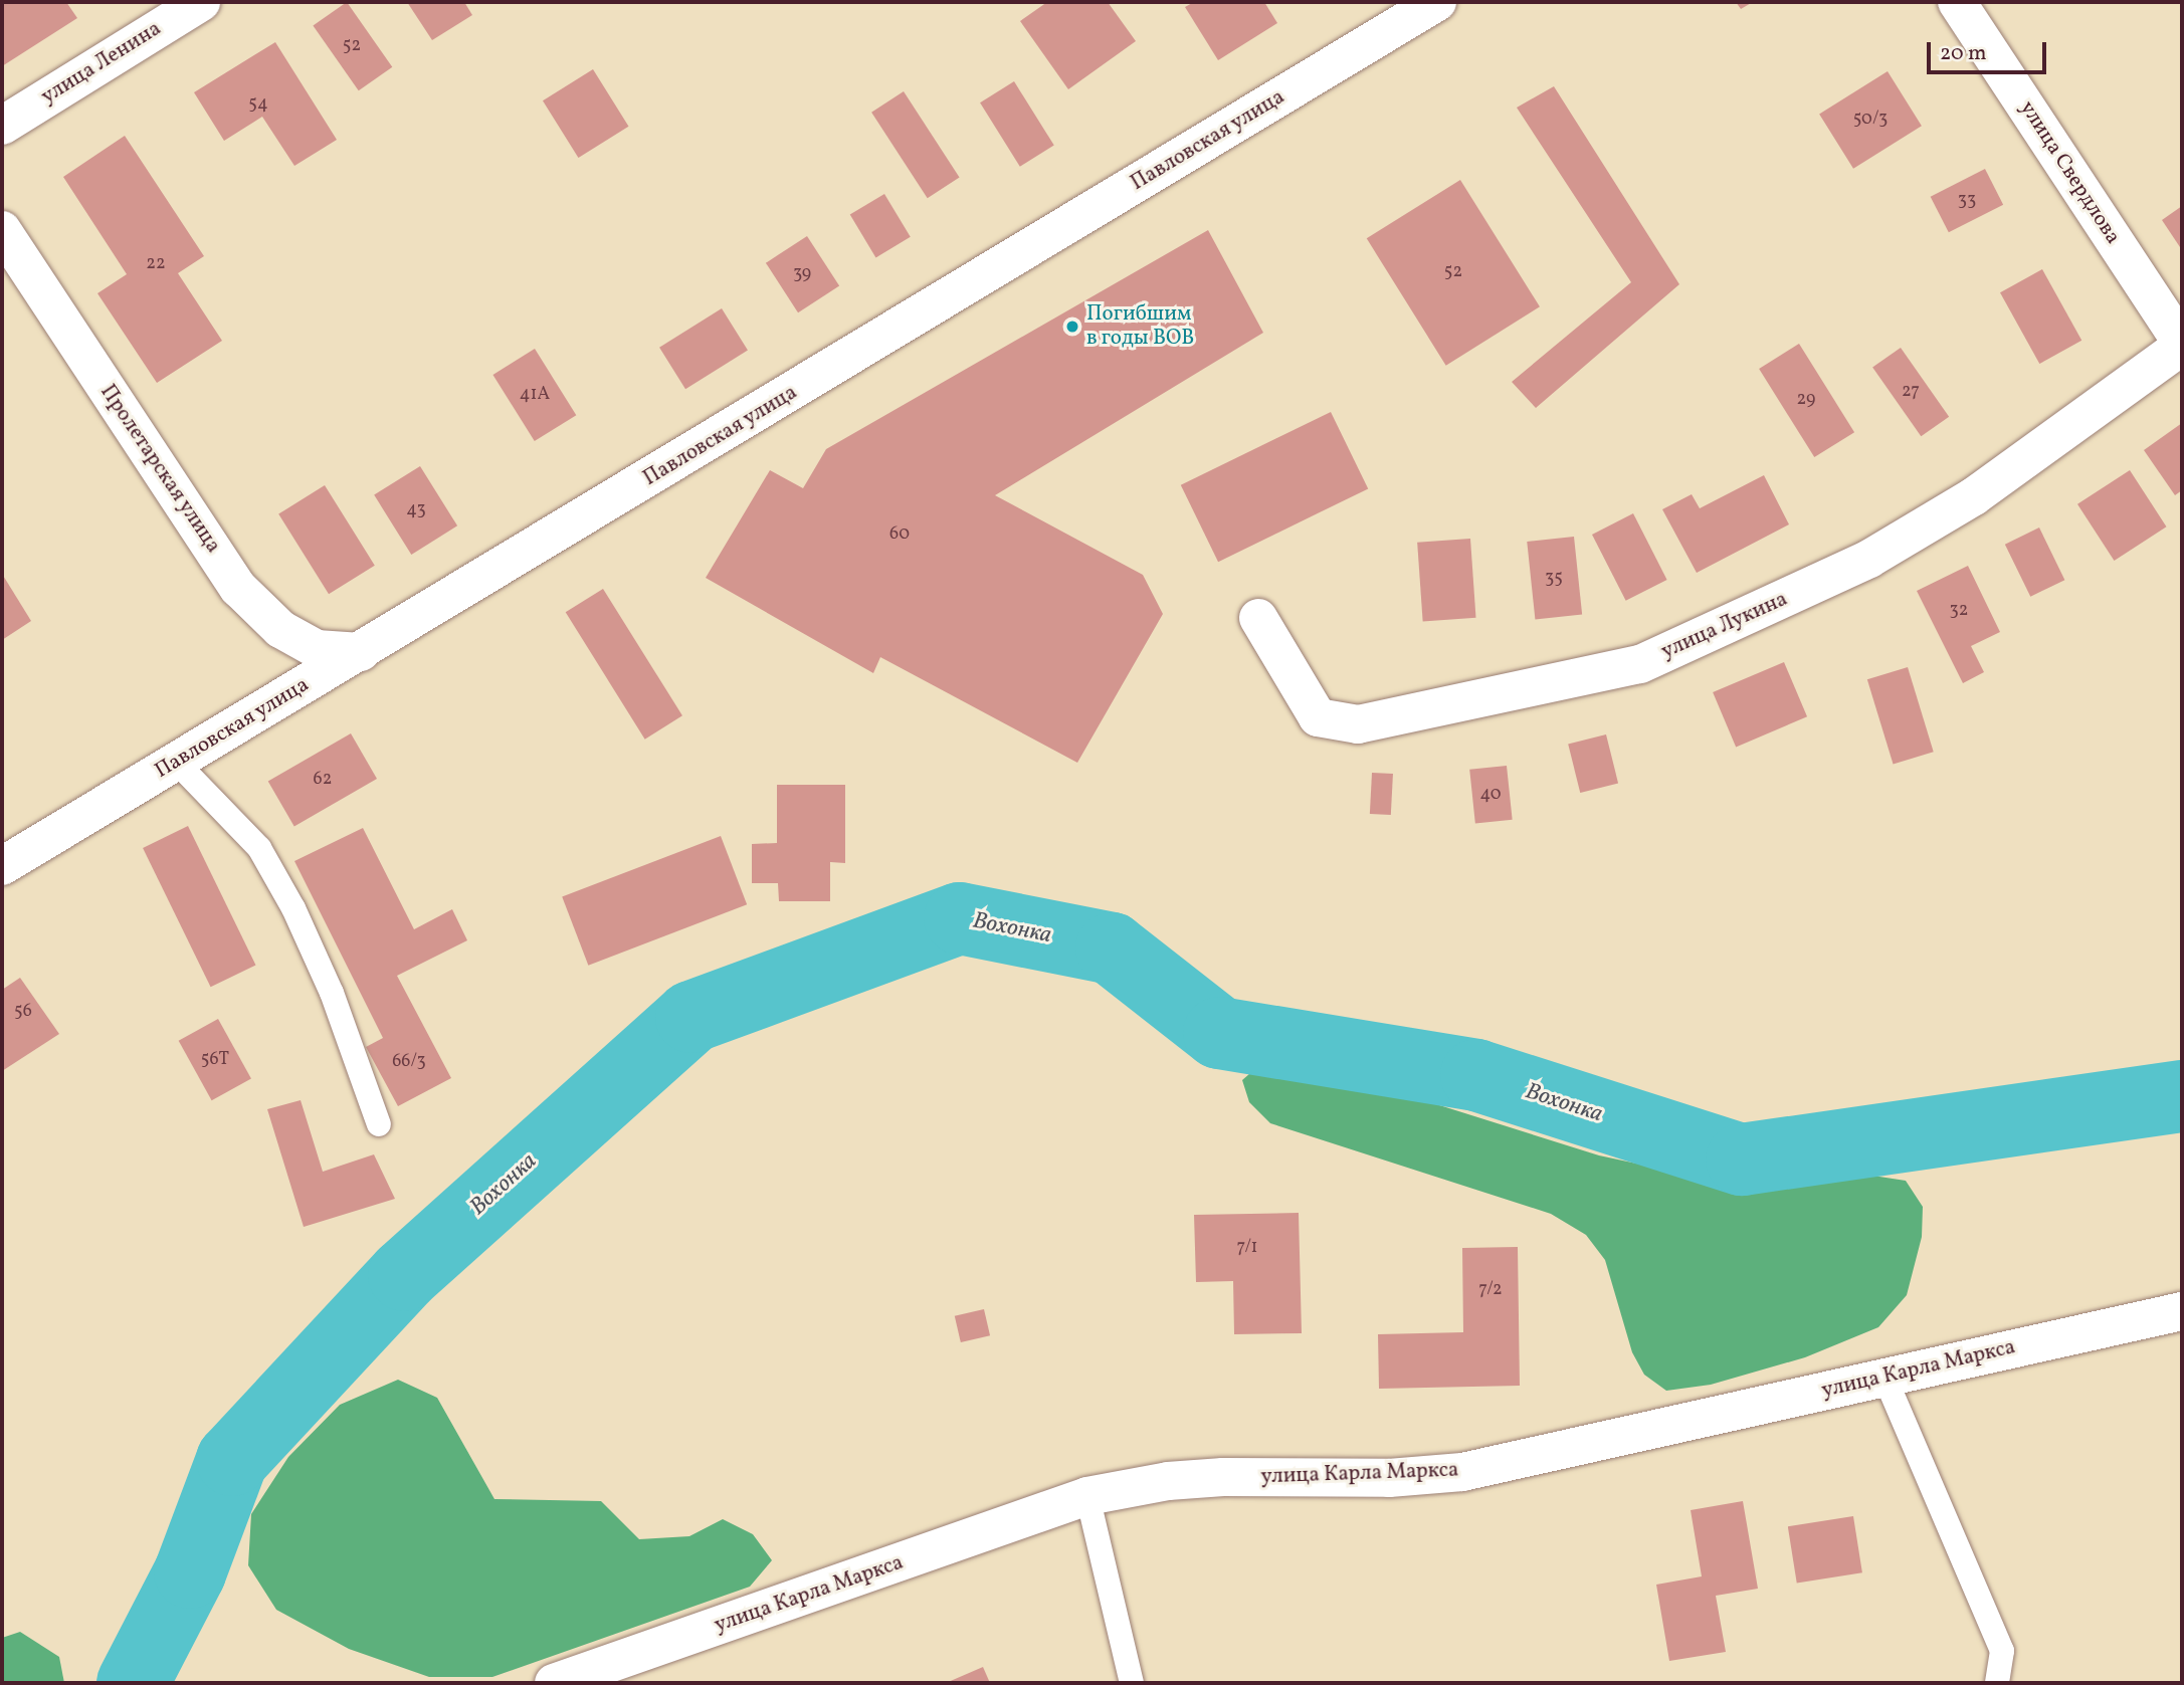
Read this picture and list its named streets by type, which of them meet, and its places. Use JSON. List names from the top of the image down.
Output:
{
  "streets": {
    "street": [
      "улица Ленина",
      "Павловская улица",
      "улица Свердлова",
      "Пролетарская улица",
      "улица Лукина",
      "улица Карла Маркса"
    ]
  },
  "crossings": [
    ["Павловская улица", "Пролетарская улица"],
    ["улица Свердлова", "улица Лукина"]
  ],
  "water": ["Вохонка"],
  "places": ["Погибшим в годы ВОВ"],
  "house_numbers": [
    "52",
    "54",
    "50/3",
    "33",
    "22",
    "52",
    "39",
    "27",
    "41А",
    "29",
    "43",
    "60",
    "35",
    "32",
    "62",
    "40",
    "56",
    "56Т",
    "66/3",
    "7/1",
    "7/2"
  ],
  "scale_bar": "20 m"
}
